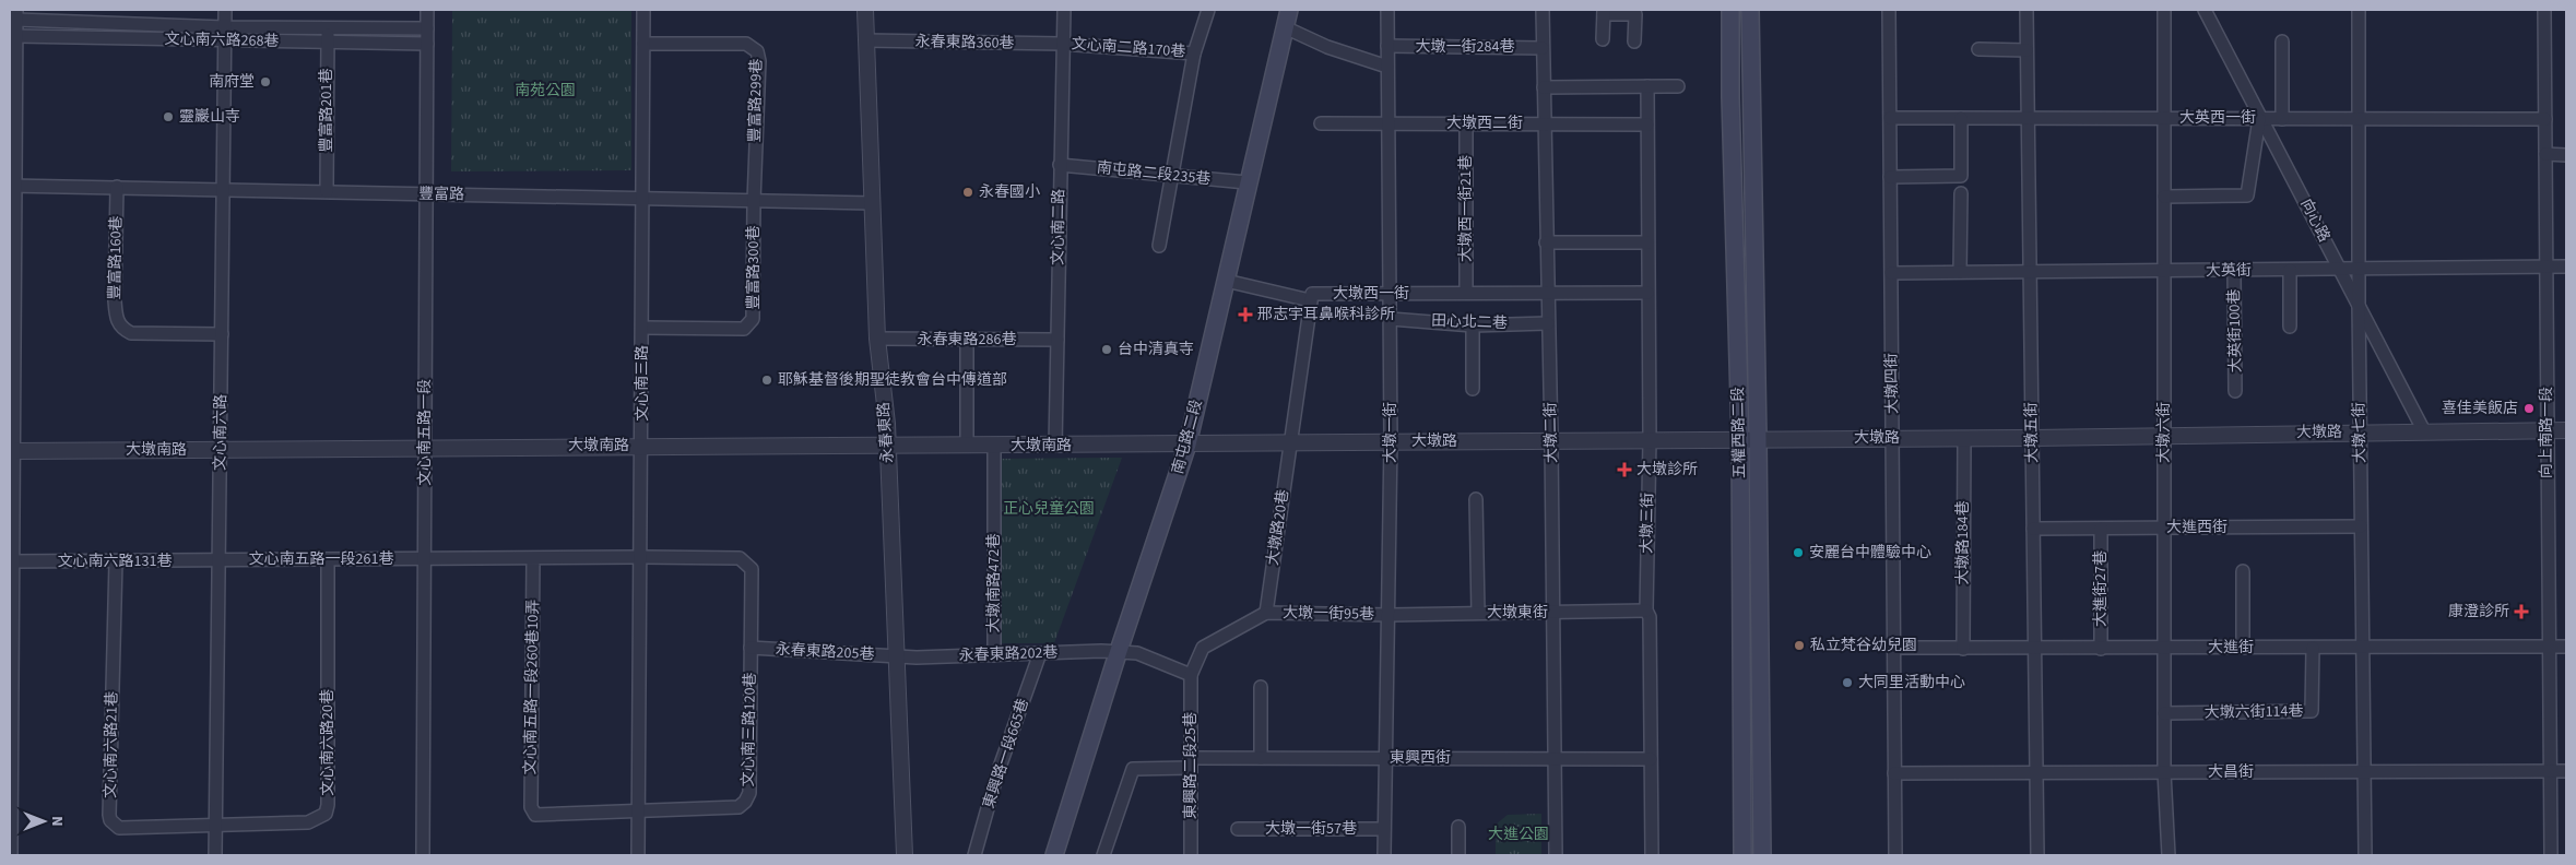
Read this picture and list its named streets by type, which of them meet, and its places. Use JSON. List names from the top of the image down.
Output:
{
  "streets": {
    "main road": ["五權西路二段", "南屯路二段"],
    "street": [
      "文心南六路268巷",
      "永春東路360巷",
      "大墩一街284巷",
      "文心南二路170巷",
      "豐富路299巷",
      "豐富路201巷",
      "大英西一街",
      "大墩西二街",
      "南屯路二段235巷",
      "豐富路",
      "大墩西一街21巷",
      "向心路",
      "文心南二路",
      "豐富路160巷",
      "豐富路300巷",
      "大英街",
      "大墩西一街",
      "田心北二巷",
      "大英街100巷",
      "永春東路286巷",
      "文心南三路",
      "大墩四街",
      "文心南六路",
      "文心南五路一段",
      "永春東路",
      "大墩一街",
      "大墩二街",
      "大墩五街",
      "大墩六街",
      "大墩路",
      "大墩七街",
      "向上南路一段",
      "大墩南路",
      "大墩三街",
      "大墩路20巷",
      "大進西街",
      "大墩路184巷",
      "文心南五路一段261巷",
      "文心南六路131巷",
      "大墩南路472巷",
      "大進街27巷",
      "大墩東街",
      "大墩一街95巷",
      "大進街",
      "永春東路205巷",
      "永春東路202巷",
      "文心南五路一段260巷10弄",
      "大墩六街114巷",
      "文心南三路120巷",
      "文心南六路20巷",
      "文心南六路21巷",
      "東興路一段665巷",
      "東興西街",
      "東興路二段25巷",
      "大昌街",
      "大墩一街57巷"
    ]
  },
  "crossings": [
    ["文心南六路268巷", "豐富路201巷"],
    ["文心南六路268巷", "文心南六路"],
    ["文心南六路268巷", "文心南五路一段"],
    ["永春東路360巷", "文心南二路170巷"],
    ["永春東路360巷", "文心南二路"],
    ["永春東路360巷", "永春東路"],
    ["大墩一街284巷", "大墩一街"],
    ["大墩一街284巷", "大墩二街"],
    ["文心南二路170巷", "文心南二路"],
    ["豐富路299巷", "豐富路"],
    ["豐富路299巷", "豐富路300巷"],
    ["豐富路299巷", "文心南三路"],
    ["豐富路201巷", "豐富路"],
    ["大英西一街", "向心路"],
    ["大英西一街", "大墩四街"],
    ["大英西一街", "大墩五街"],
    ["大英西一街", "大墩六街"],
    ["大英西一街", "大墩七街"],
    ["大英西一街", "向上南路一段"],
    ["大墩西二街", "大墩西一街21巷"],
    ["大墩西二街", "大墩一街"],
    ["大墩西二街", "大墩二街"],
    ["大墩西二街", "大墩三街"],
    ["南屯路二段235巷", "文心南二路"],
    ["南屯路二段235巷", "南屯路二段"],
    ["豐富路", "豐富路160巷"],
    ["豐富路", "豐富路300巷"],
    ["豐富路", "文心南三路"],
    ["豐富路", "文心南六路"],
    ["豐富路", "文心南五路一段"],
    ["豐富路", "永春東路"],
    ["大墩西一街21巷", "大墩西一街"],
    ["向心路", "大英街"],
    ["向心路", "大墩路"],
    ["向心路", "大墩七街"],
    ["文心南二路", "永春東路286巷"],
    ["文心南二路", "大墩南路"],
    ["豐富路160巷", "文心南六路"],
    ["豐富路300巷", "文心南三路"],
    ["大英街", "大英街100巷"],
    ["大英街", "大墩四街"],
    ["大英街", "大墩五街"],
    ["大英街", "大墩六街"],
    ["大英街", "大墩七街"],
    ["大英街", "向上南路一段"],
    ["大墩西一街", "大墩一街"],
    ["大墩西一街", "大墩二街"],
    ["大墩西一街", "大墩三街"],
    ["田心北二巷", "大墩一街"],
    ["田心北二巷", "大墩二街"],
    ["永春東路286巷", "永春東路"],
    ["文心南三路", "大墩南路"],
    ["文心南三路", "文心南五路一段261巷"],
    ["文心南三路", "文心南三路120巷"],
    ["大墩四街", "大墩路"],
    ["大墩四街", "大進街"],
    ["大墩四街", "大昌街"],
    ["文心南六路", "大墩南路"],
    ["文心南六路", "文心南五路一段261巷"],
    ["文心南六路", "文心南六路131巷"],
    ["文心南六路", "文心南六路20巷"],
    ["文心南六路", "文心南六路21巷"],
    ["文心南五路一段", "大墩南路"],
    ["文心南五路一段", "文心南五路一段261巷"],
    ["永春東路", "大墩南路"],
    ["永春東路", "永春東路205巷"],
    ["永春東路", "永春東路202巷"],
    ["大墩一街", "大墩路"],
    ["大墩一街", "大墩東街"],
    ["大墩一街", "大墩一街95巷"],
    ["大墩一街", "東興西街"],
    ["大墩一街", "大墩一街57巷"],
    ["大墩二街", "大墩路"],
    ["大墩二街", "大墩東街"],
    ["大墩二街", "東興西街"],
    ["五權西路二段", "大墩路"],
    ["大墩五街", "大墩路"],
    ["大墩五街", "大進西街"],
    ["大墩五街", "大進街"],
    ["大墩五街", "大昌街"],
    ["大墩六街", "大墩路"],
    ["大墩六街", "大進西街"],
    ["大墩六街", "大進街"],
    ["大墩六街", "大墩六街114巷"],
    ["大墩六街", "大昌街"],
    ["大墩路", "大墩七街"],
    ["大墩路", "向上南路一段"],
    ["大墩路", "南屯路二段"],
    ["大墩路", "大墩南路"],
    ["大墩路", "大墩三街"],
    ["大墩路", "大墩路20巷"],
    ["大墩路", "大墩路184巷"],
    ["大墩七街", "大進西街"],
    ["大墩七街", "大進街"],
    ["大墩七街", "大昌街"],
    ["向上南路一段", "大進街"],
    ["向上南路一段", "大昌街"],
    ["南屯路二段", "大墩南路"],
    ["南屯路二段", "永春東路202巷"],
    ["大墩南路", "大墩南路472巷"],
    ["大墩三街", "大墩東街"],
    ["大墩三街", "東興西街"],
    ["大墩路20巷", "大墩一街95巷"],
    ["大進西街", "大進街27巷"],
    ["大墩路184巷", "大進街"],
    ["文心南五路一段261巷", "文心南六路131巷"],
    ["文心南五路一段261巷", "文心南五路一段260巷10弄"],
    ["文心南五路一段261巷", "文心南三路120巷"],
    ["文心南五路一段261巷", "文心南六路20巷"],
    ["文心南六路131巷", "文心南六路21巷"],
    ["大墩南路472巷", "永春東路202巷"],
    ["大進街27巷", "大進街"],
    ["大墩東街", "大墩一街95巷"],
    ["大進街", "大墩六街114巷"],
    ["永春東路205巷", "永春東路202巷"],
    ["永春東路205巷", "文心南三路120巷"],
    ["永春東路202巷", "東興路一段665巷"],
    ["永春東路202巷", "東興路二段25巷"],
    ["文心南五路一段260巷10弄", "文心南三路120巷"],
    ["文心南六路20巷", "文心南六路21巷"],
    ["東興西街", "東興路二段25巷"]
  ],
  "parks": ["南苑公園", "正心兒童公園", "大進公園"],
  "places": {
    "other": [
      "南府堂",
      "靈巖山寺",
      "永春國小",
      "台中清真寺",
      "耶穌基督後期聖徒教會台中傳道部",
      "喜佳美飯店",
      "安麗台中體驗中心",
      "私立梵谷幼兒園",
      "大同里活動中心"
    ],
    "health": ["邢志宇耳鼻喉科診所", "大墩診所", "康澄診所"]
  },
  "north": "right"
}
